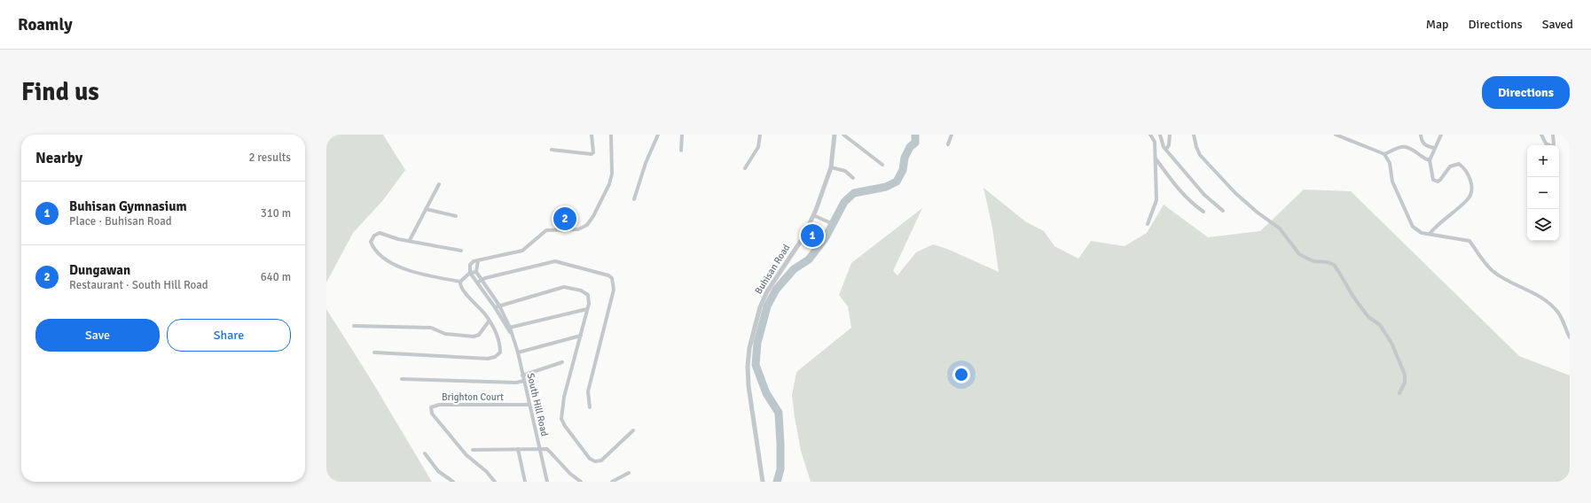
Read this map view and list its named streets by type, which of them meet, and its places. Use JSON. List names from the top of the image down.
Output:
{
  "streets": {
    "street": ["Buhisan Road", "Brighton Court", "South Hill Road"]
  },
  "crossings": [
    ["Brighton Court", "South Hill Road"]
  ],
  "page": {
    "header": "Roamly",
    "nav": ["Map", "Directions", "Saved"],
    "buttons": [
      "Directions",
      ["Save", "Share"]
    ],
    "title": "Find us",
    "heading": ["Nearby", "2 results"],
    "map_buttons": ["+", "−"],
    "list": [
      {
        "mark": "1",
        "name": "Buhisan Gymnasium",
        "note": "Place · Buhisan Road",
        "value": "310 m"
      },
      {
        "mark": "2",
        "name": "Dungawan",
        "note": "Restaurant · South Hill Road",
        "value": "640 m"
      }
    ],
    "pins": ["2", "1"]
  }
}
